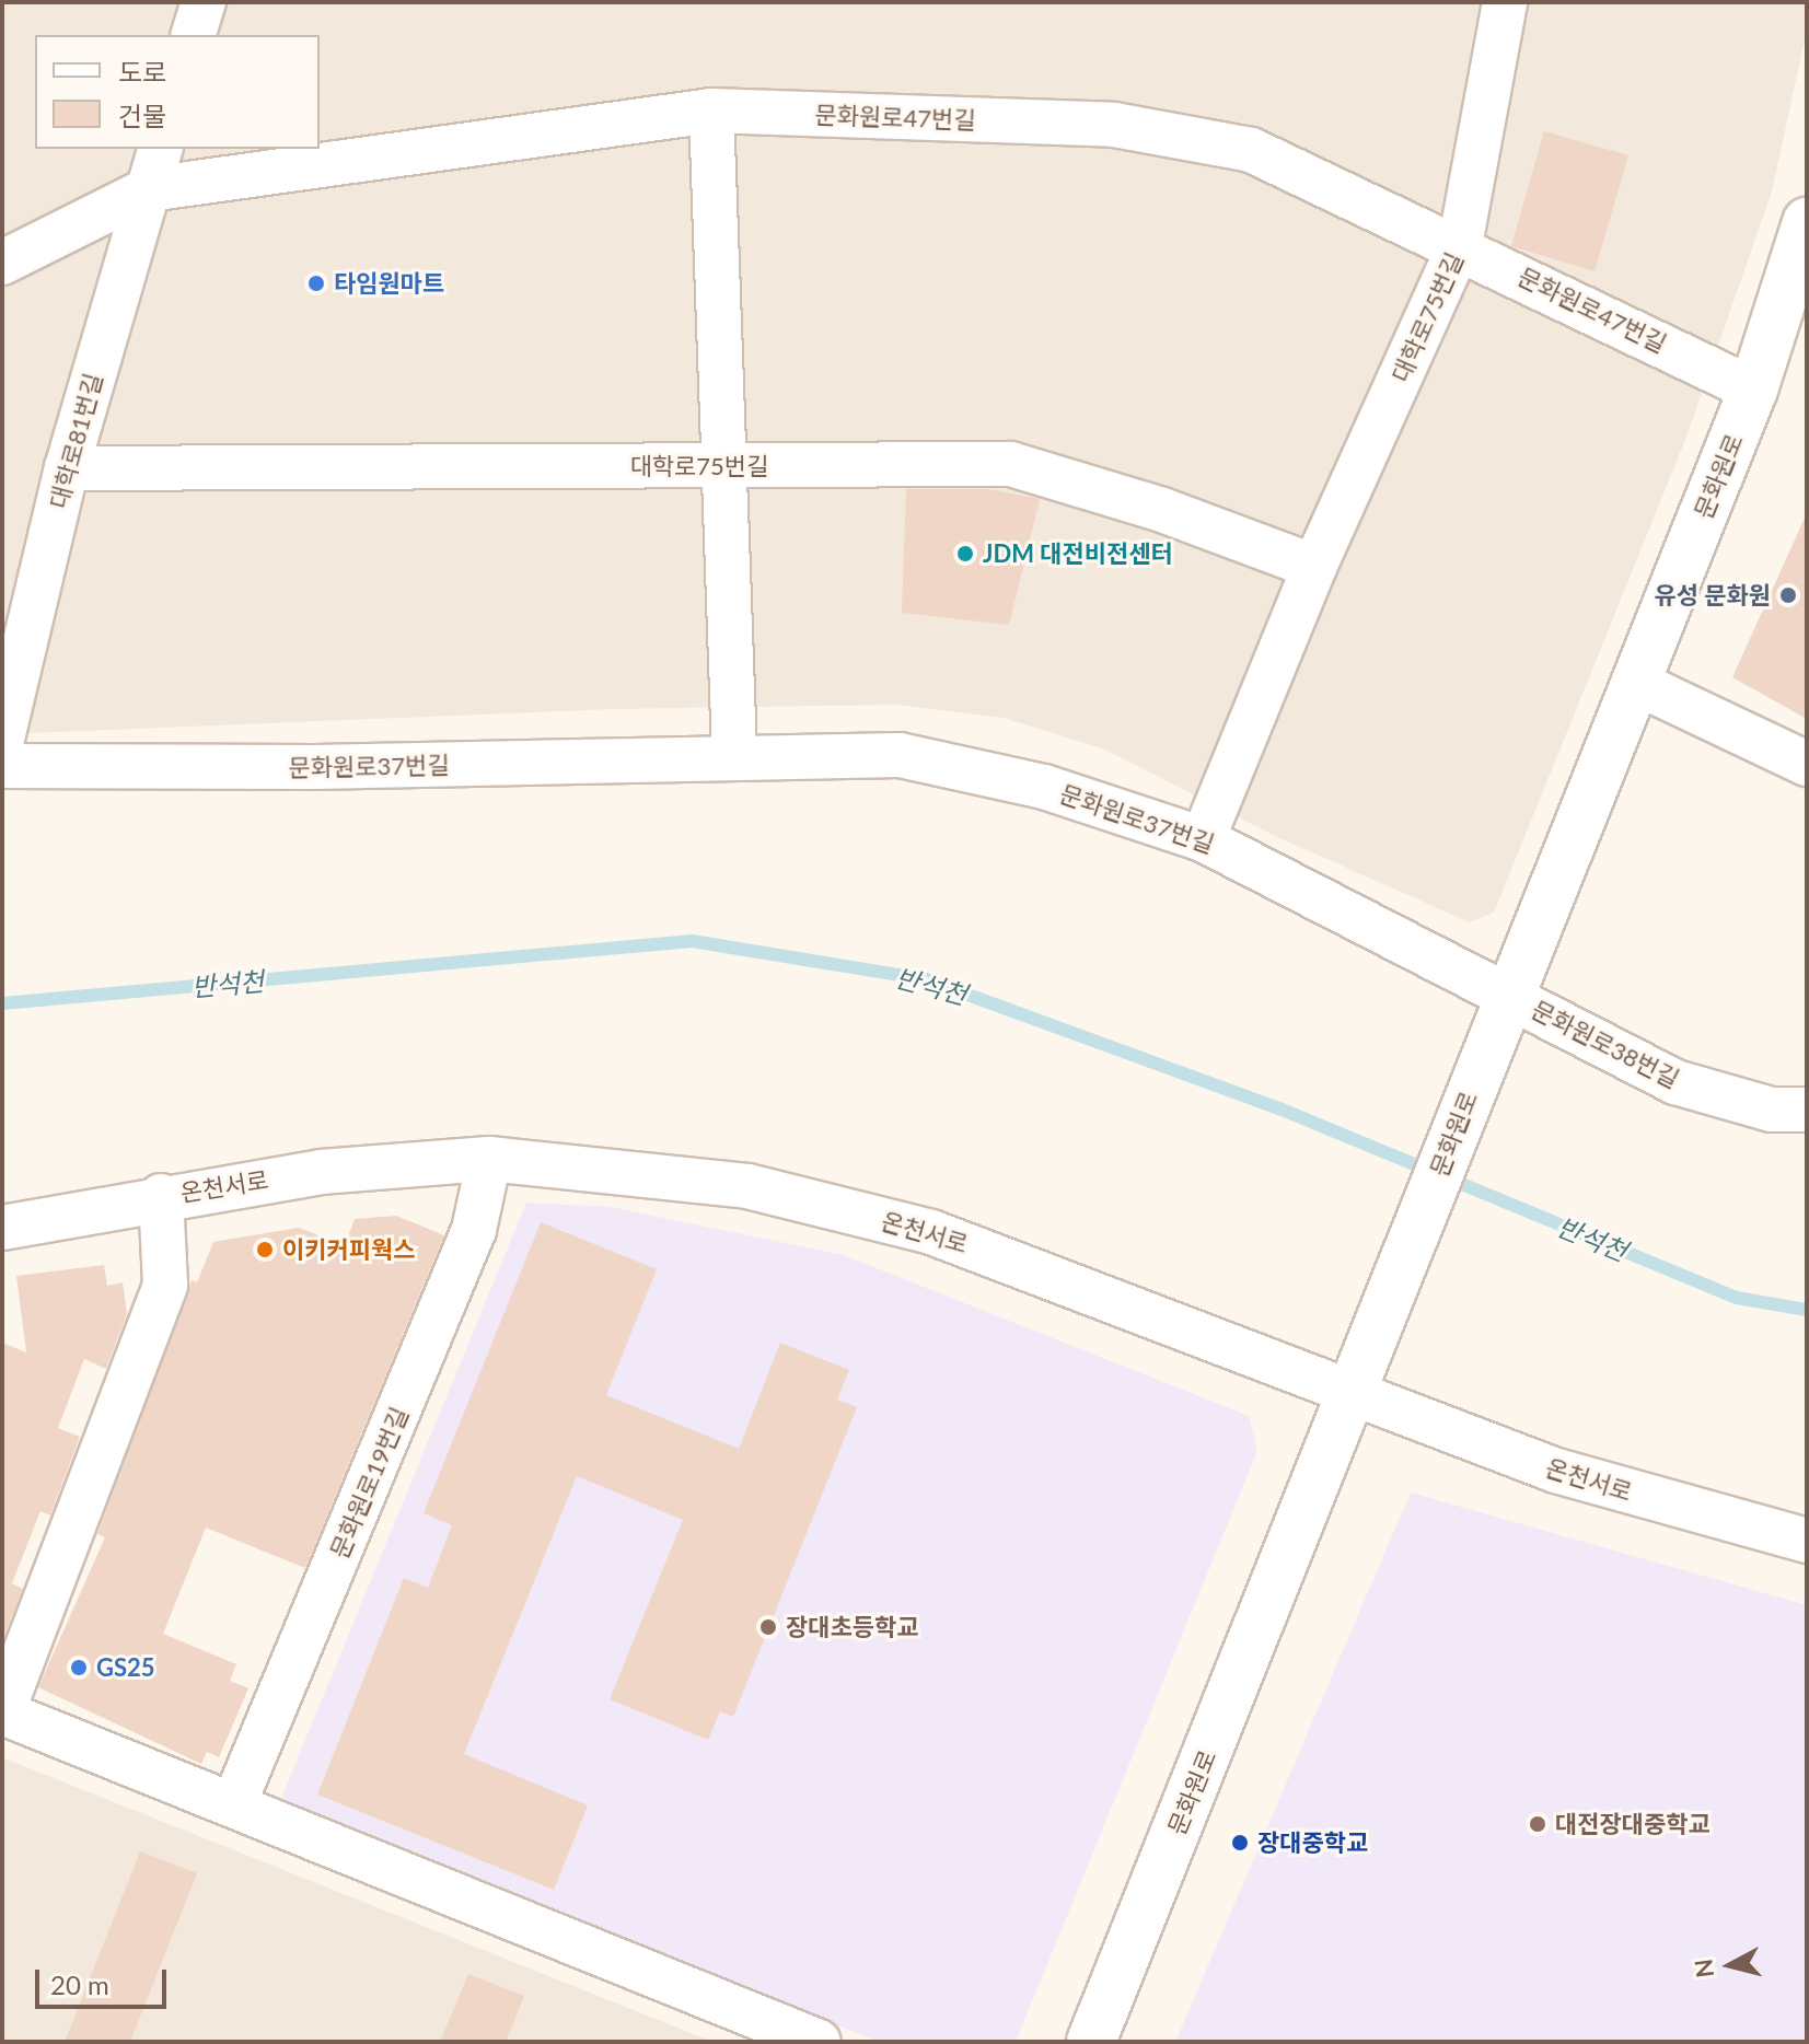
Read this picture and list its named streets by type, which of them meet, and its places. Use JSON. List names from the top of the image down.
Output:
{
  "streets": {
    "street": [
      "문화원로47번길",
      "대학로75번길",
      "대학로81번길",
      "문화원로",
      "문화원로37번길",
      "문화원로38번길",
      "온천서로",
      "문화원로19번길"
    ]
  },
  "crossings": [
    ["문화원로47번길", "대학로75번길"],
    ["문화원로47번길", "대학로81번길"],
    ["문화원로47번길", "문화원로"],
    ["대학로75번길", "대학로81번길"],
    ["대학로75번길", "문화원로37번길"],
    ["문화원로", "문화원로37번길"],
    ["문화원로", "문화원로38번길"],
    ["문화원로", "온천서로"],
    ["문화원로37번길", "문화원로38번길"],
    ["온천서로", "문화원로19번길"]
  ],
  "water": ["반석천"],
  "places": [
    "타임원마트",
    "JDM 대전비전센터",
    "유성 문화원",
    "이키커피웍스",
    "장대초등학교",
    "GS25",
    "대전장대중학교",
    "장대중학교"
  ],
  "legend": ["도로", "건물"],
  "scale_bar": "20 m",
  "north": "left"
}
